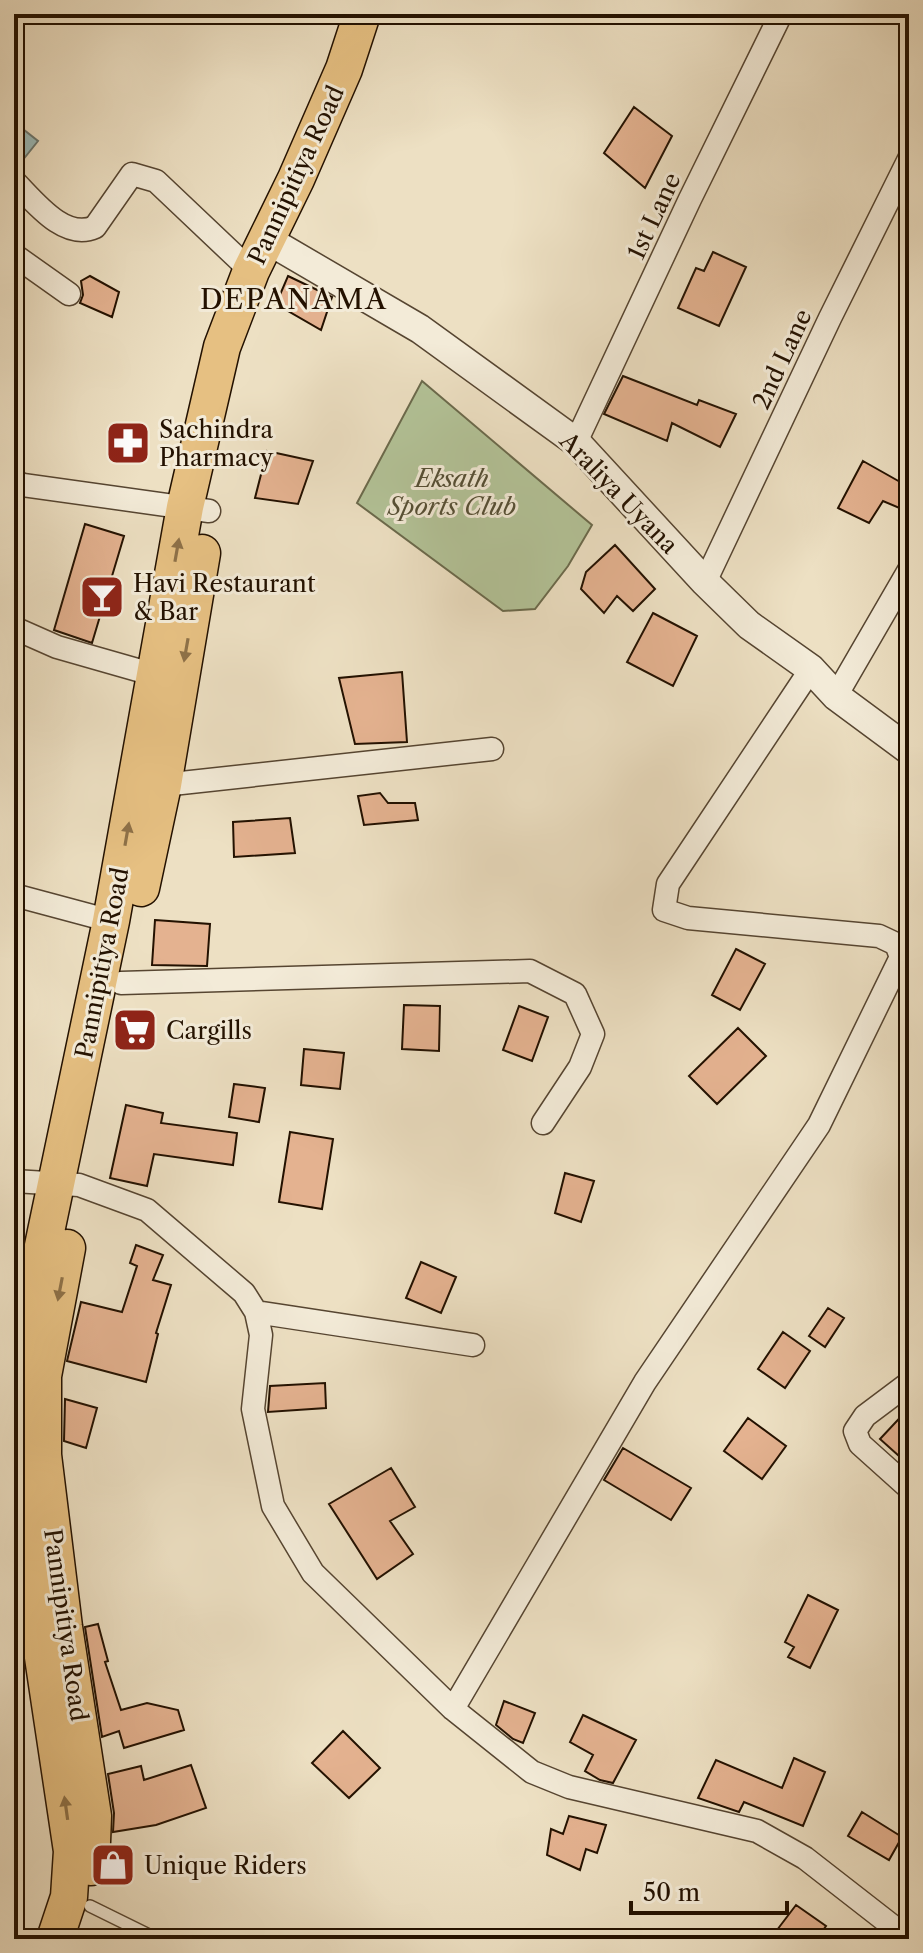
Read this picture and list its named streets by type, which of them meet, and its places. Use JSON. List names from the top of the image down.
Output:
{
  "streets": {
    "main road": ["Pannipitiya Road"],
    "street": ["1st Lane", "2nd Lane", "Araliya Uyana"]
  },
  "crossings": [
    ["Pannipitiya Road", "Araliya Uyana"],
    ["1st Lane", "Araliya Uyana"],
    ["2nd Lane", "Araliya Uyana"]
  ],
  "districts": ["DEPANAMA"],
  "parks": ["Eksath Sports Club"],
  "places": {
    "pharmacy": ["Sachindra Pharmacy"],
    "bar": ["Havi Restaurant & Bar"],
    "supermarket": ["Cargills"],
    "shop": ["Unique Riders"]
  },
  "scale_bar": "50 m"
}
